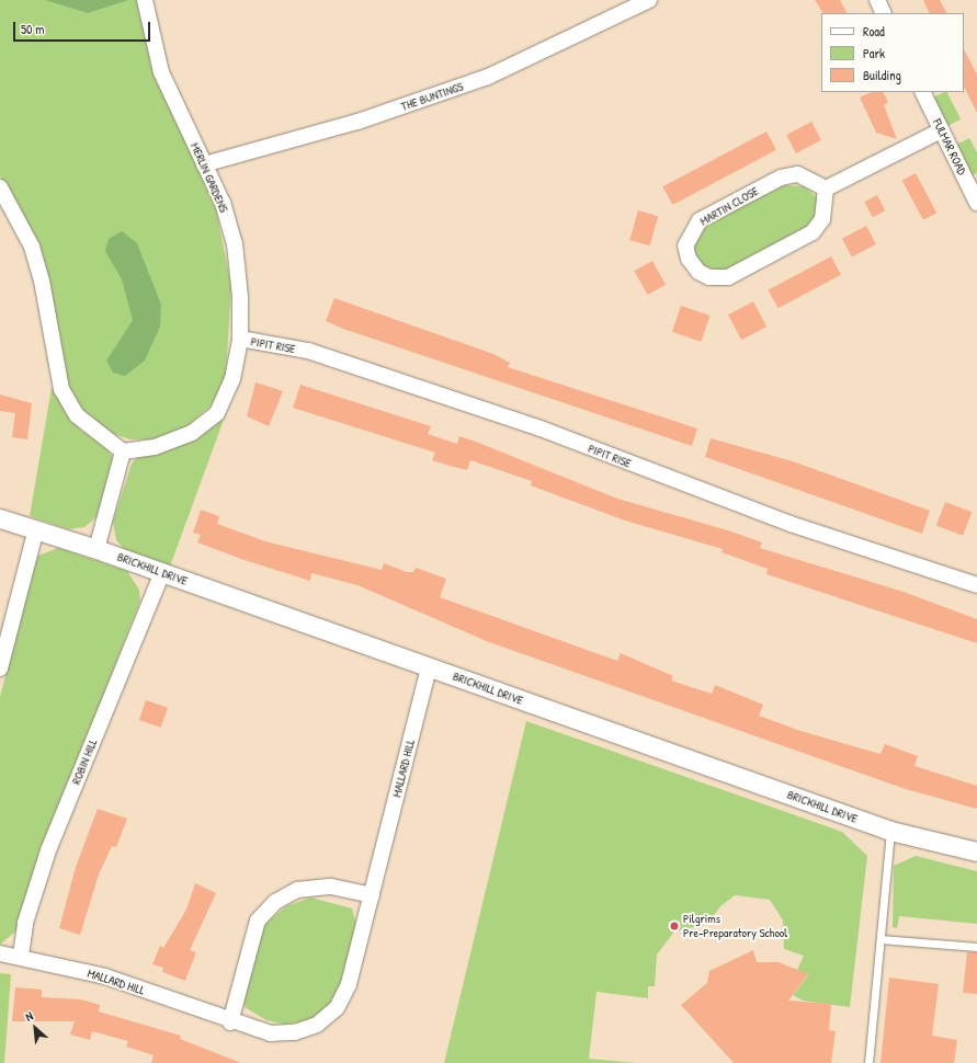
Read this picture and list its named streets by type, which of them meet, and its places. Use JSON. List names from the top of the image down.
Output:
{
  "streets": {
    "street": [
      "THE BUNTINGS",
      "FULMAR ROAD",
      "MERLIN GARDENS",
      "MARTIN CLOSE",
      "PIPIT RISE",
      "BRICKHILL DRIVE",
      "ROBIN HILL",
      "MALLARD HILL"
    ]
  },
  "crossings": [
    ["THE BUNTINGS", "MERLIN GARDENS"],
    ["MERLIN GARDENS", "PIPIT RISE"],
    ["BRICKHILL DRIVE", "ROBIN HILL"],
    ["BRICKHILL DRIVE", "MALLARD HILL"],
    ["ROBIN HILL", "MALLARD HILL"]
  ],
  "places": ["Pilgrims Pre-Preparatory School"],
  "legend": ["Road", "Park", "Building"],
  "scale_bar": "50 m",
  "north": "top left"
}
